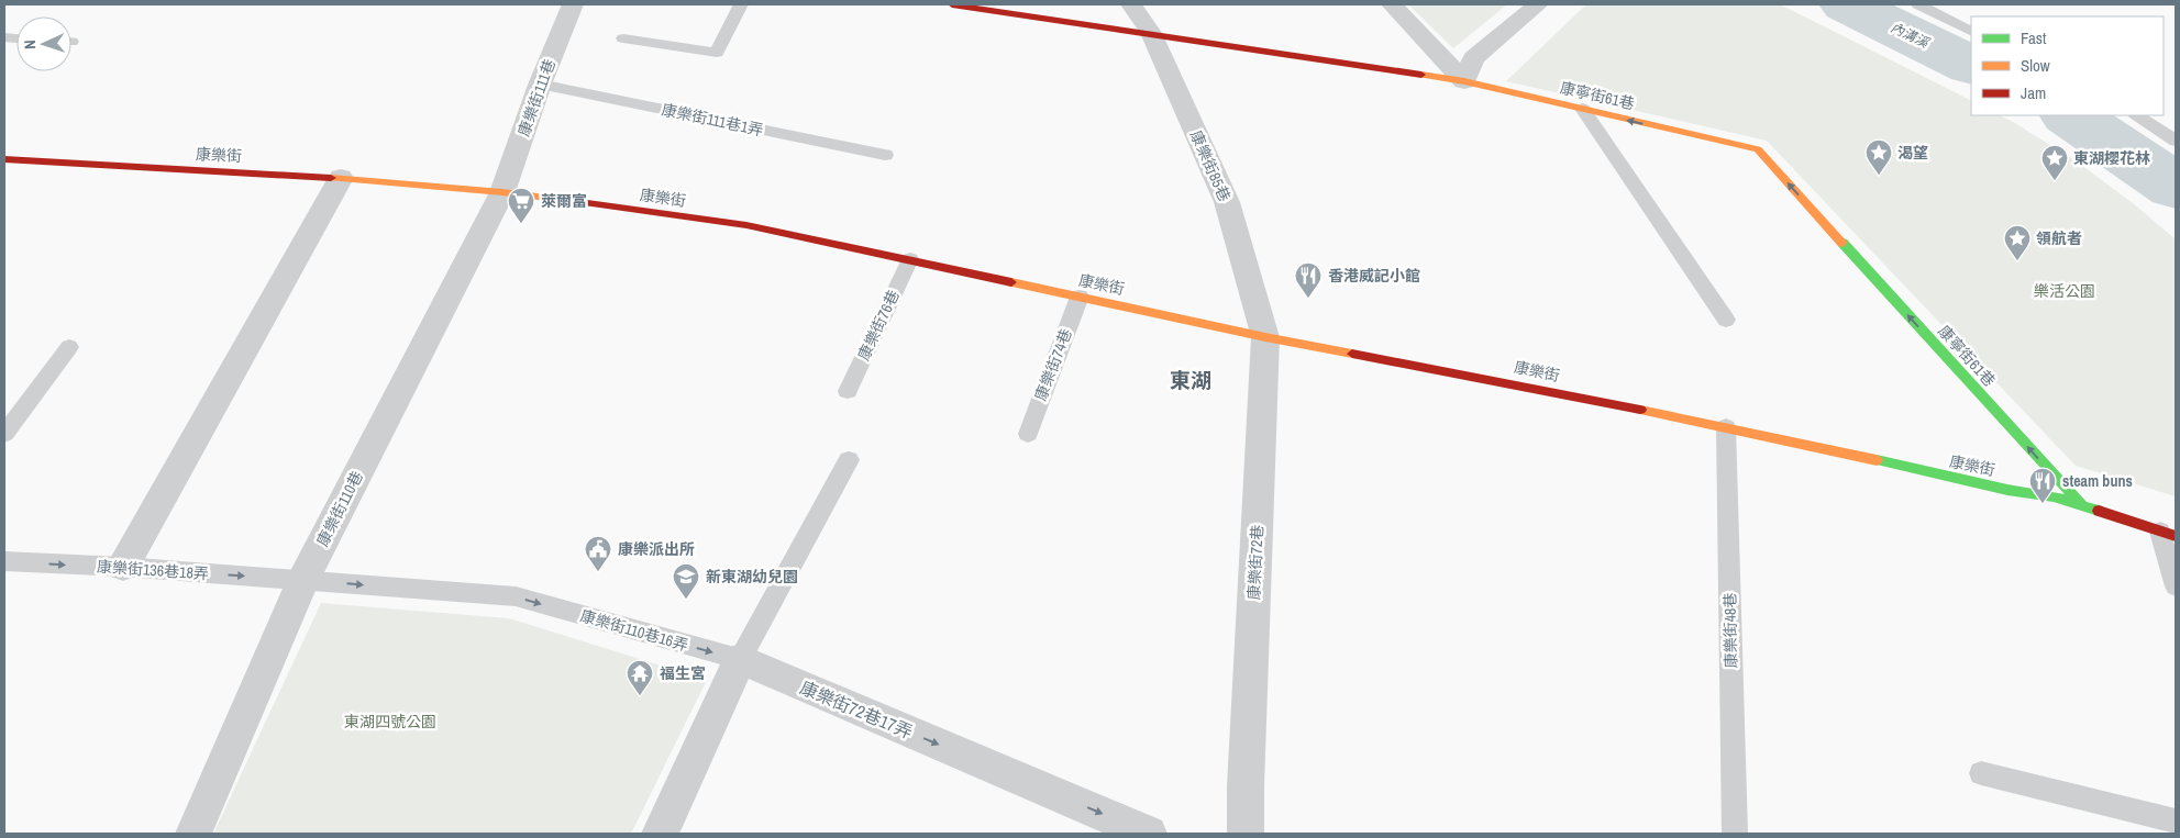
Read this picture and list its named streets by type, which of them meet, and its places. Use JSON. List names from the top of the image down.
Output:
{
  "streets": {
    "street": [
      "康寧街61巷",
      "康樂街111巷",
      "康樂街",
      "康樂街85巷",
      "康樂街110巷",
      "康樂街72巷",
      "康樂街72巷17弄"
    ],
    "lane": [
      "康樂街111巷1弄",
      "康樂街76巷",
      "康樂街74巷",
      "康樂街136巷18弄",
      "康樂街110巷16弄",
      "康樂街48巷"
    ]
  },
  "crossings": [
    ["康寧街61巷", "康樂街"],
    ["康寧街61巷", "康樂街85巷"],
    ["康樂街111巷", "康樂街111巷1弄"],
    ["康樂街111巷", "康樂街"],
    ["康樂街111巷", "康樂街110巷"],
    ["康樂街", "康樂街85巷"],
    ["康樂街", "康樂街76巷"],
    ["康樂街", "康樂街74巷"],
    ["康樂街", "康樂街110巷"],
    ["康樂街", "康樂街72巷"],
    ["康樂街", "康樂街48巷"],
    ["康樂街85巷", "康樂街72巷"],
    ["康樂街110巷", "康樂街136巷18弄"],
    ["康樂街110巷", "康樂街110巷16弄"],
    ["康樂街136巷18弄", "康樂街110巷16弄"],
    ["康樂街110巷16弄", "康樂街72巷17弄"]
  ],
  "one_way": [
    "康寧街61巷",
    "康樂街136巷18弄",
    "康樂街110巷16弄",
    "康樂街72巷17弄"
  ],
  "districts": ["東湖"],
  "water": ["內溝溪"],
  "parks": ["樂活公園", "東湖四號公園"],
  "places": {
    "place": ["渴望", "東湖櫻花林", "領航者"],
    "supermarket": ["萊爾富"],
    "restaurant": ["香港威記小館", "steam buns"],
    "public building": ["康樂派出所"],
    "school or university": ["新東湖幼兒園"],
    "temple": ["福生宮"]
  },
  "legend": ["Fast", "Slow", "Jam"],
  "north": "left"
}
